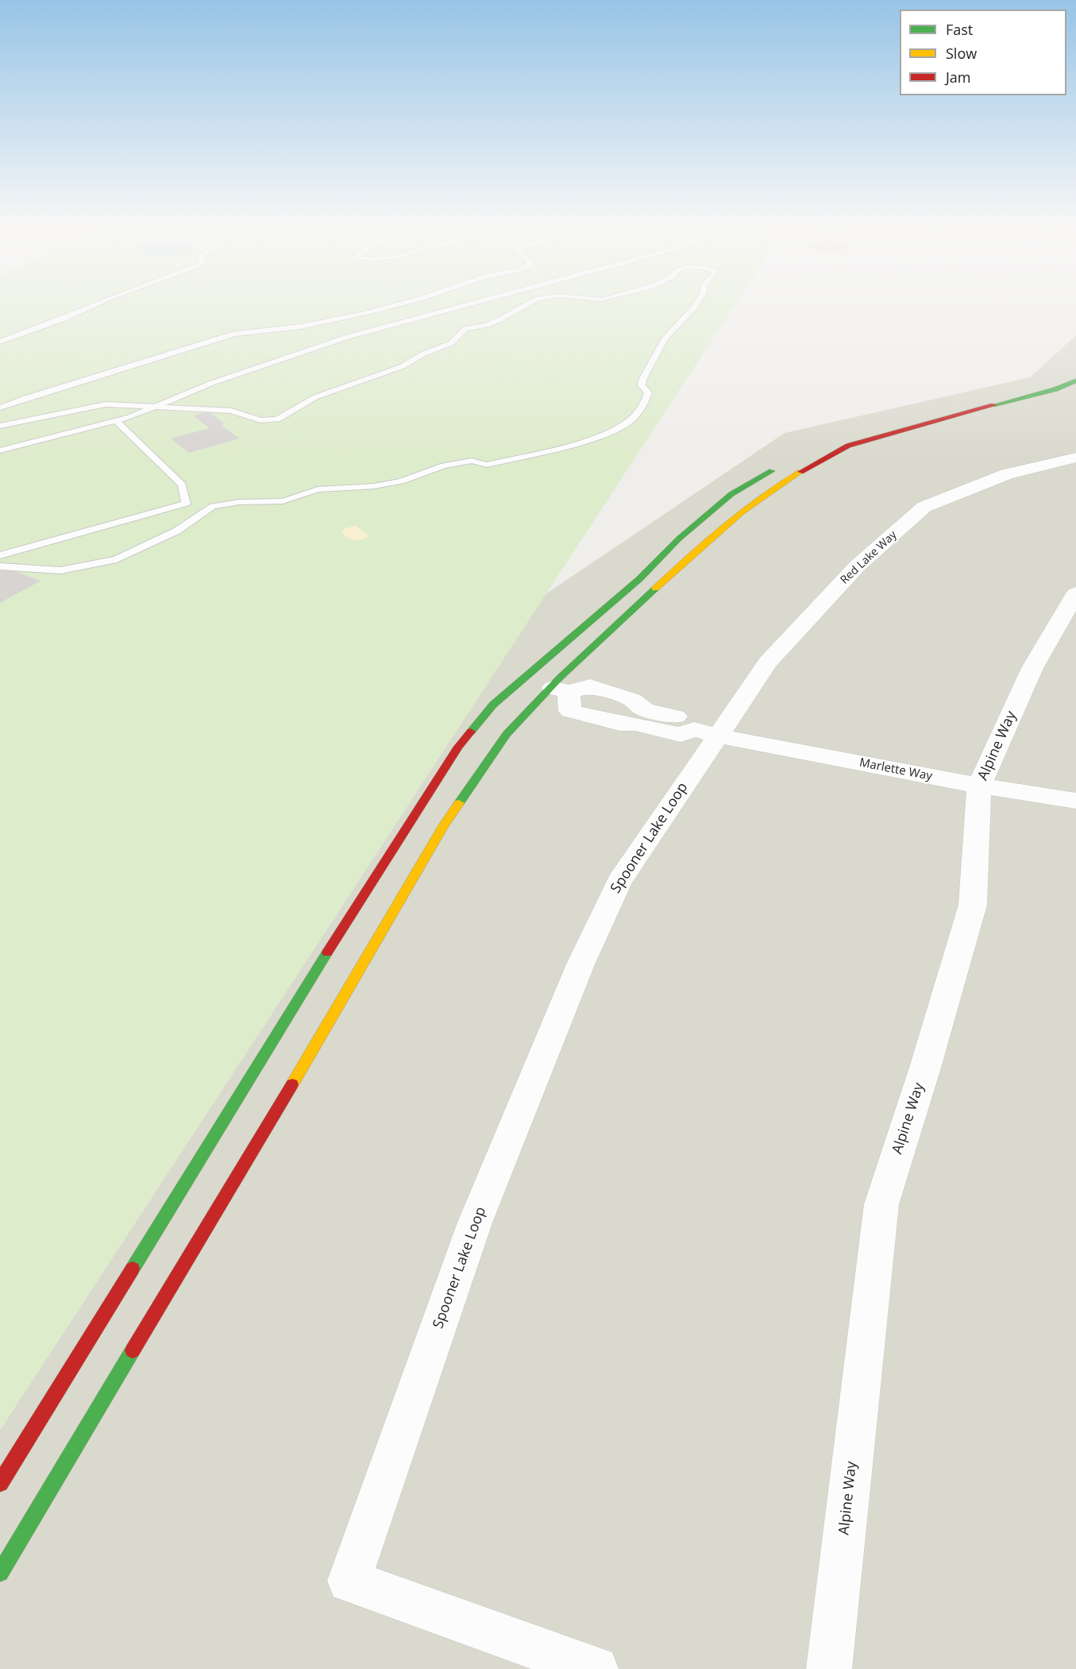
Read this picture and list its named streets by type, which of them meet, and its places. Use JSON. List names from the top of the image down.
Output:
{
  "streets": {
    "street": [
      "Red Lake Way",
      "Alpine Way",
      "Marlette Way",
      "Spooner Lake Loop"
    ]
  },
  "crossings": [
    ["Red Lake Way", "Marlette Way"],
    ["Red Lake Way", "Spooner Lake Loop"],
    ["Alpine Way", "Marlette Way"],
    ["Marlette Way", "Spooner Lake Loop"]
  ],
  "legend": ["Fast", "Slow", "Jam"]
}
